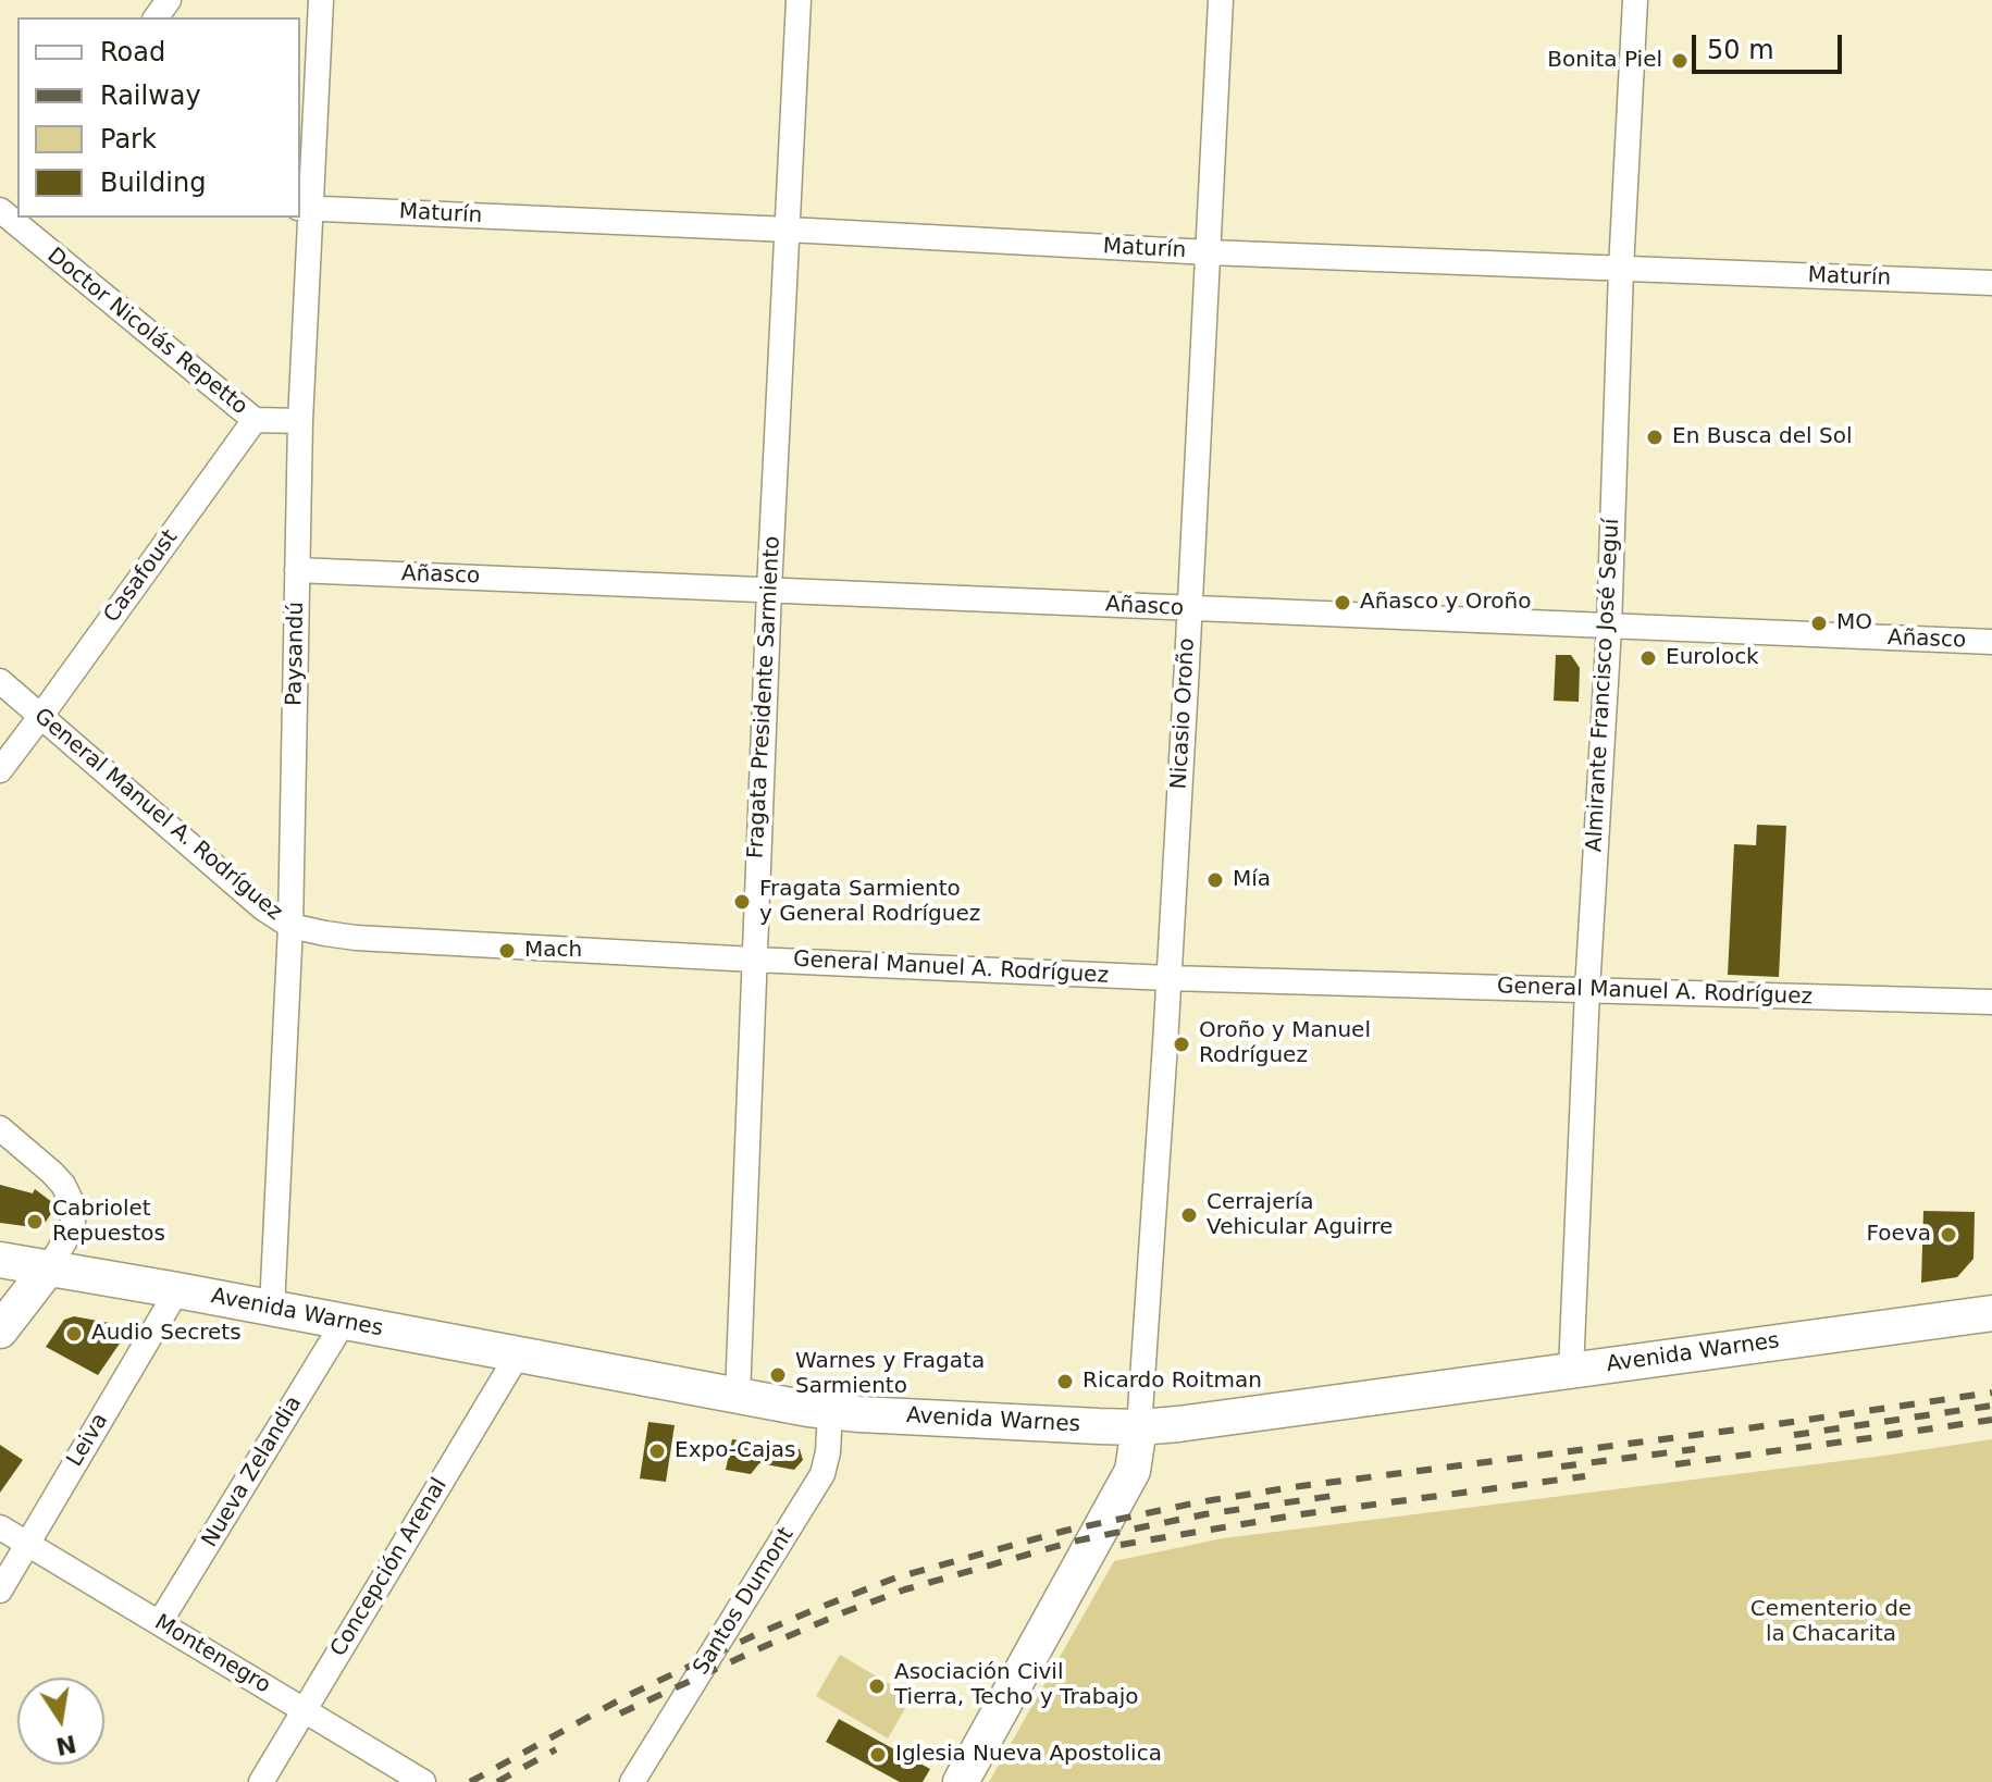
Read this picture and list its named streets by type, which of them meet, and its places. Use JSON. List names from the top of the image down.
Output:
{
  "streets": {
    "main road": ["Avenida Warnes"],
    "street": [
      "Maturín",
      "Doctor Nicolás Repetto",
      "Añasco",
      "Casafoust",
      "Paysandú",
      "Almirante Francisco José Seguí",
      "Fragata Presidente Sarmiento",
      "Nicasio Oroño",
      "General Manuel A. Rodríguez",
      "Leiva",
      "Nueva Zelandia",
      "Concepción Arenal",
      "Santos Dumont",
      "Montenegro"
    ]
  },
  "crossings": [
    ["Maturín", "Paysandú"],
    ["Maturín", "Almirante Francisco José Seguí"],
    ["Maturín", "Fragata Presidente Sarmiento"],
    ["Maturín", "Nicasio Oroño"],
    ["Doctor Nicolás Repetto", "Casafoust"],
    ["Añasco", "Paysandú"],
    ["Añasco", "Almirante Francisco José Seguí"],
    ["Añasco", "Fragata Presidente Sarmiento"],
    ["Añasco", "Nicasio Oroño"],
    ["Casafoust", "General Manuel A. Rodríguez"],
    ["Paysandú", "General Manuel A. Rodríguez"],
    ["Paysandú", "Avenida Warnes"],
    ["Almirante Francisco José Seguí", "General Manuel A. Rodríguez"],
    ["Almirante Francisco José Seguí", "Avenida Warnes"],
    ["Fragata Presidente Sarmiento", "General Manuel A. Rodríguez"],
    ["Fragata Presidente Sarmiento", "Avenida Warnes"],
    ["Nicasio Oroño", "General Manuel A. Rodríguez"],
    ["Nicasio Oroño", "Avenida Warnes"],
    ["Avenida Warnes", "Leiva"],
    ["Avenida Warnes", "Nueva Zelandia"],
    ["Avenida Warnes", "Concepción Arenal"],
    ["Avenida Warnes", "Santos Dumont"],
    ["Leiva", "Montenegro"],
    ["Nueva Zelandia", "Montenegro"],
    ["Concepción Arenal", "Montenegro"]
  ],
  "parks": ["Cementerio de la Chacarita"],
  "places": [
    "Bonita Piel",
    "En Busca del Sol",
    "Añasco y Oroño",
    "MO",
    "Eurolock",
    "Mía",
    "Fragata Sarmiento y General Rodríguez",
    "Mach",
    "Oroño y Manuel Rodríguez",
    "Cerrajería Vehicular Aguirre",
    "Cabriolet Repuestos",
    "Foeva",
    "Audio Secrets",
    "Warnes y Fragata Sarmiento",
    "Ricardo Roitman",
    "Expo-Cajas",
    "Asociación Civil Tierra, Techo y Trabajo",
    "Iglesia Nueva Apostolica"
  ],
  "legend": [
    "Road",
    "Railway",
    "Park",
    "Building"
  ],
  "scale_bar": "50 m",
  "north": "bottom"
}
